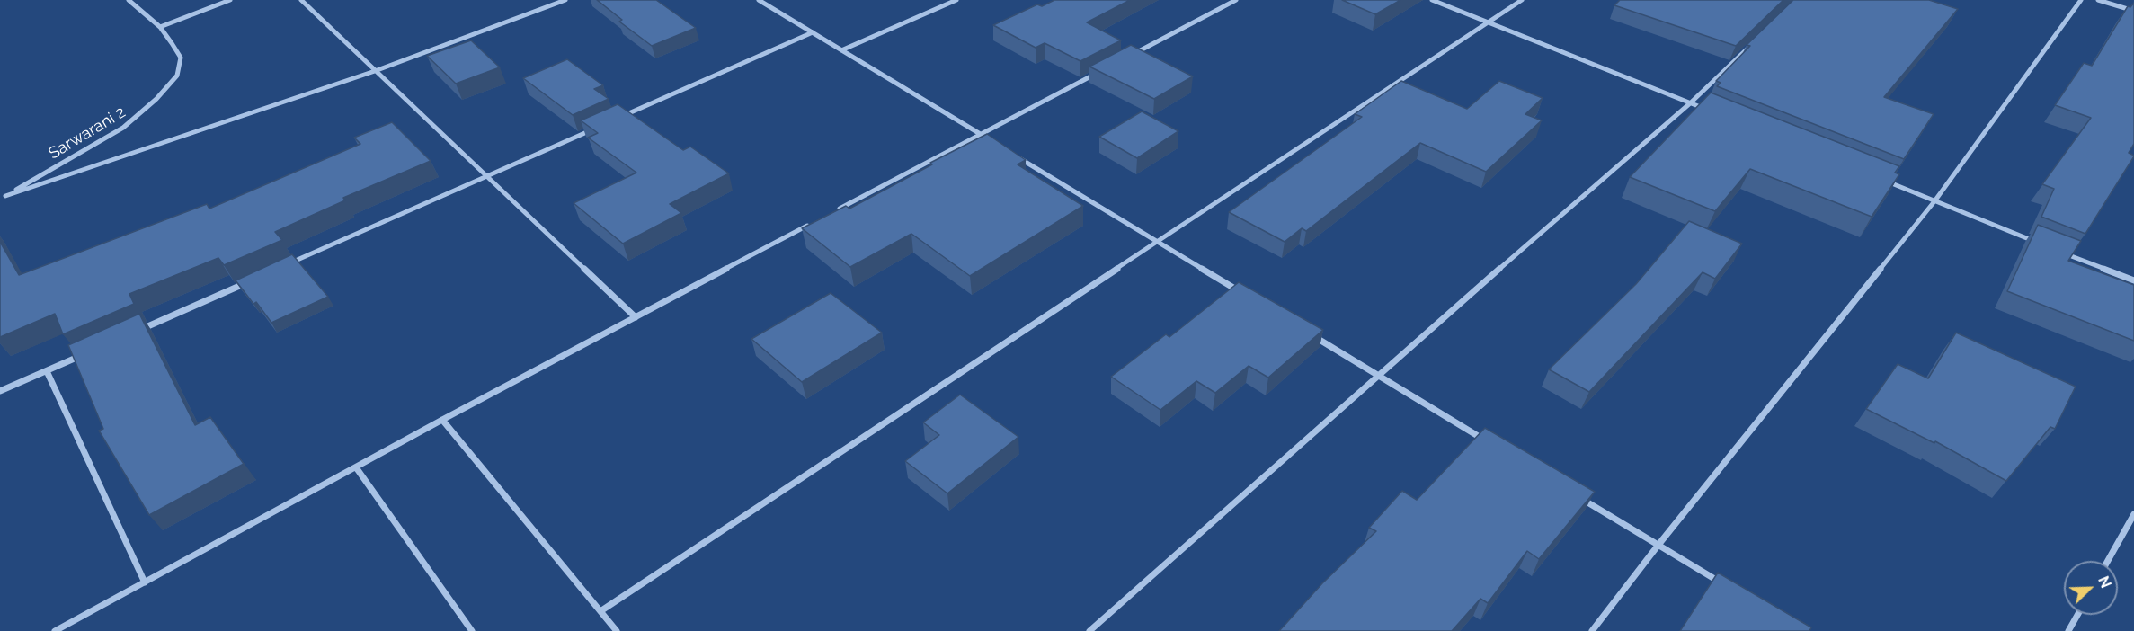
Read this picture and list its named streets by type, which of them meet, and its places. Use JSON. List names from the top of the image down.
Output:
{
  "streets": {
    "street": ["Sarwarani 2"]
  },
  "north": "top right"
}
